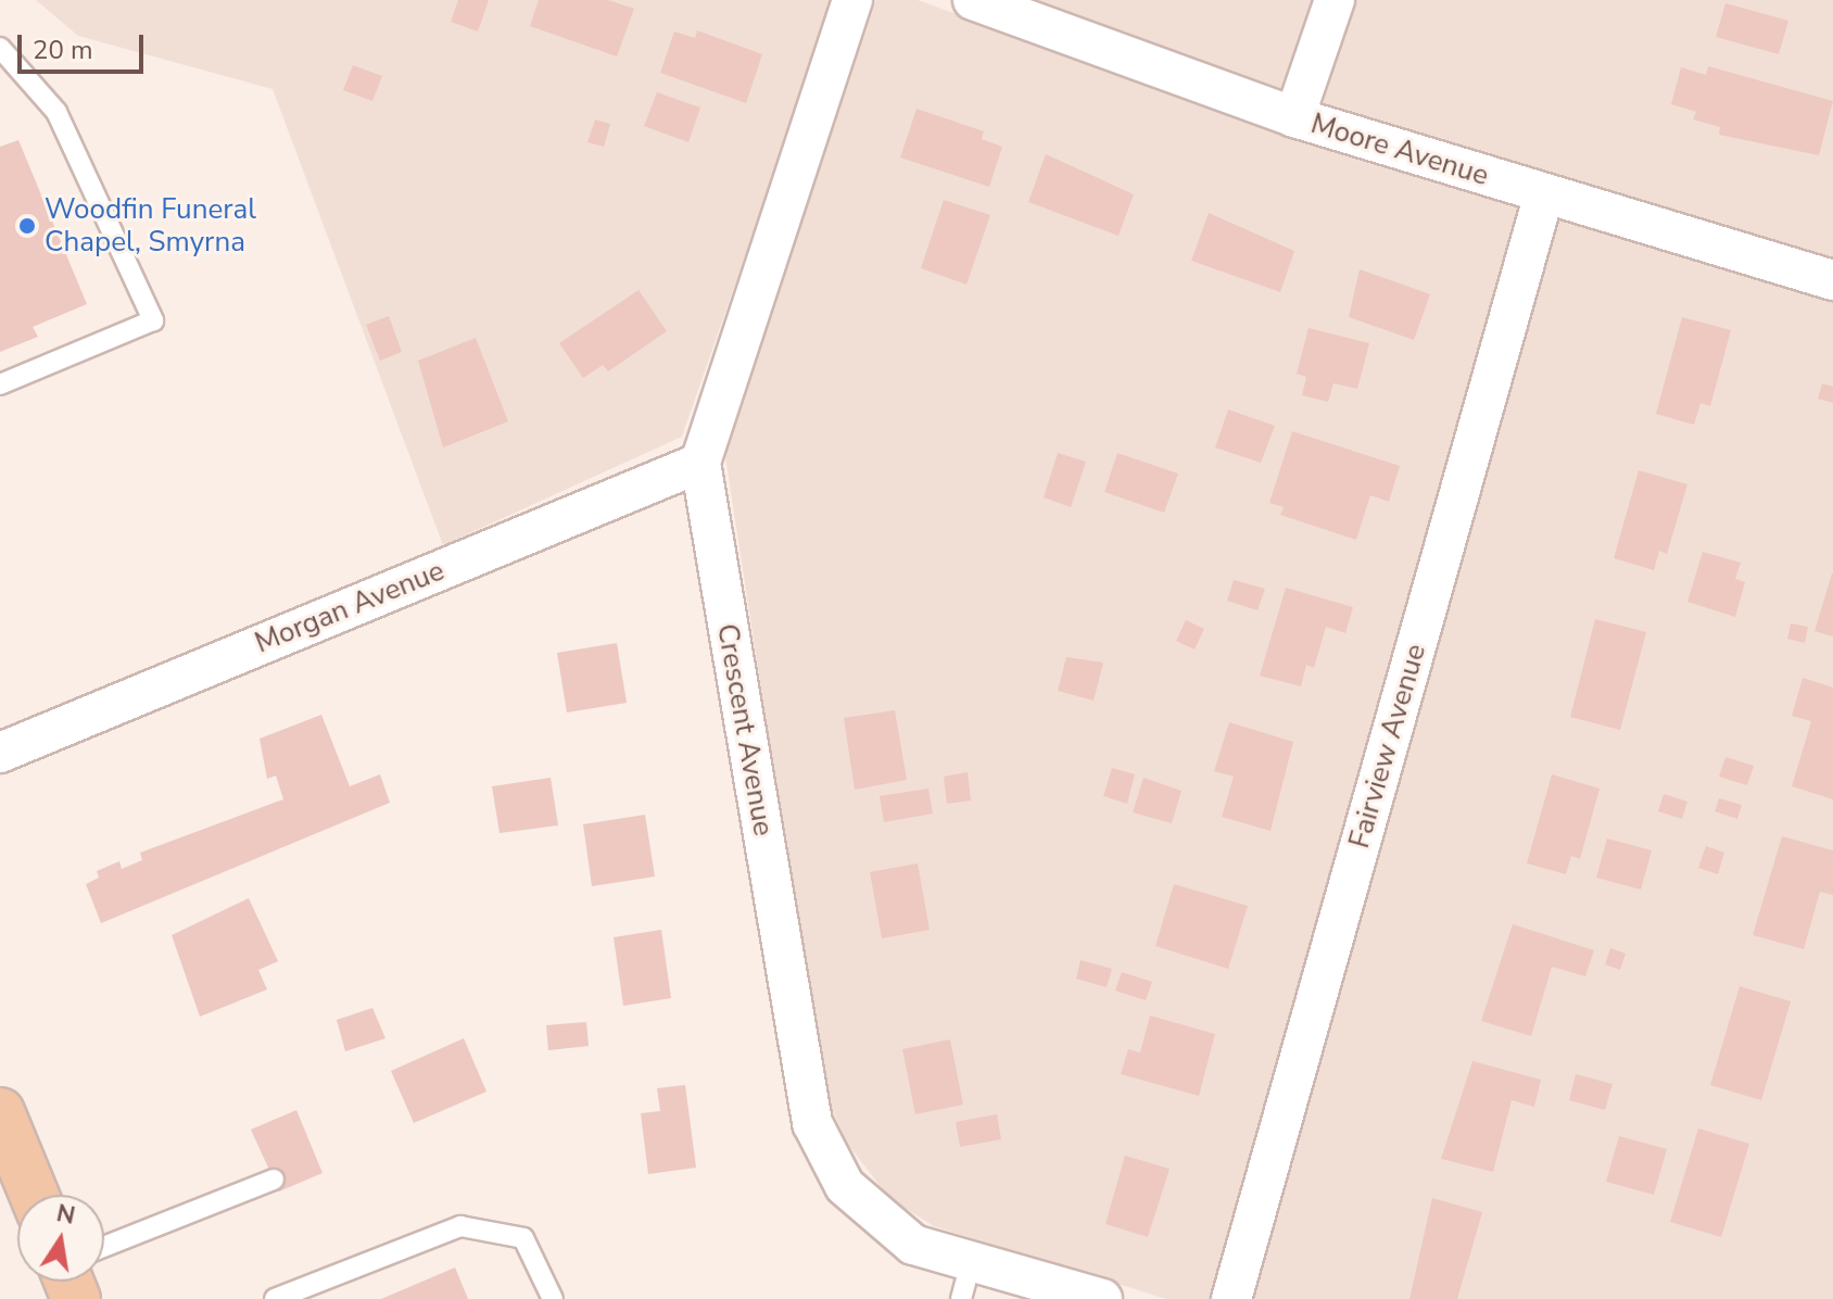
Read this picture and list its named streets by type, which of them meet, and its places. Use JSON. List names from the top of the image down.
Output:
{
  "streets": {
    "street": [
      "Moore Avenue",
      "Morgan Avenue",
      "Crescent Avenue",
      "Fairview Avenue"
    ]
  },
  "crossings": [
    ["Moore Avenue", "Fairview Avenue"],
    ["Morgan Avenue", "Crescent Avenue"]
  ],
  "places": ["Woodfin Funeral Chapel, Smyrna"],
  "scale_bar": "20 m",
  "north": "top"
}
